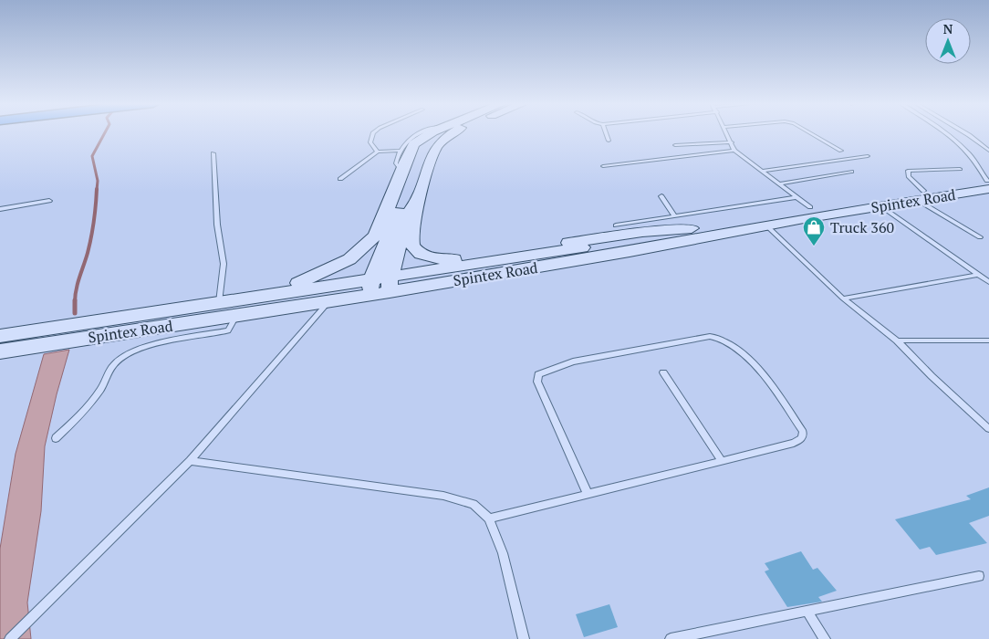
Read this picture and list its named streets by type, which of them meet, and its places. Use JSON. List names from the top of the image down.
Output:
{
  "streets": {
    "main road": ["Spintex Road"]
  },
  "places": {
    "shop": ["Truck 360"]
  },
  "north": "top"
}
